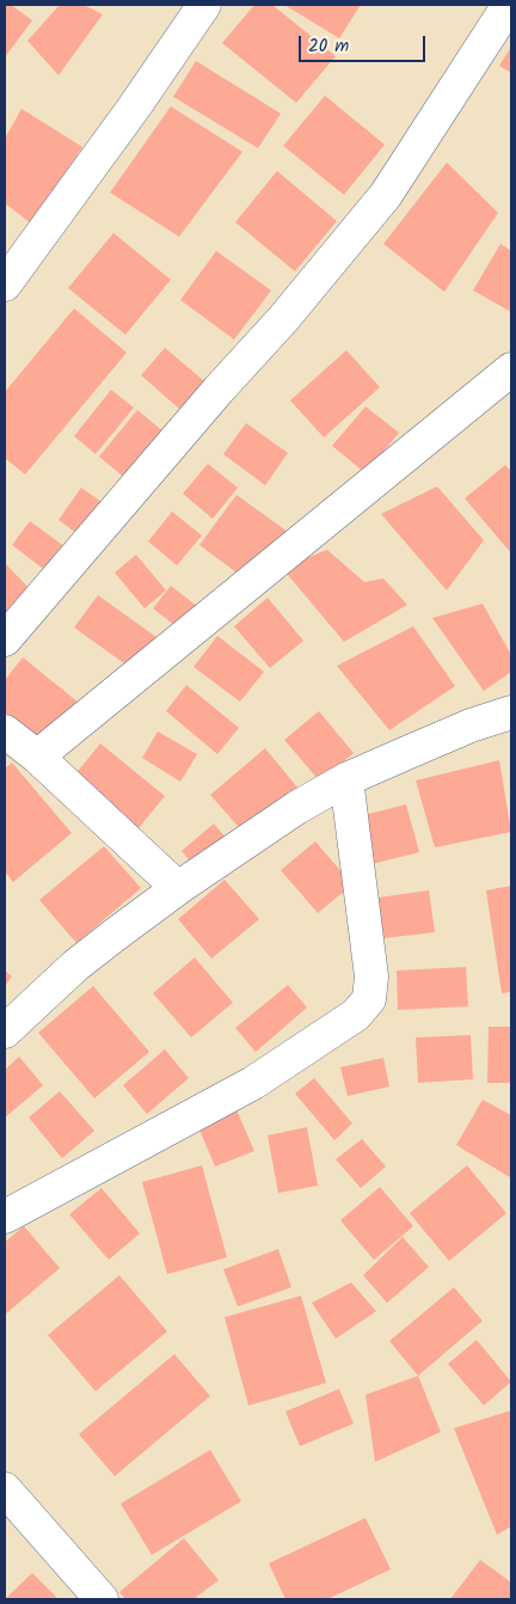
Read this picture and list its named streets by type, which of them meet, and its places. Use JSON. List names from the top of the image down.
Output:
{
  "scale_bar": "20 m"
}
